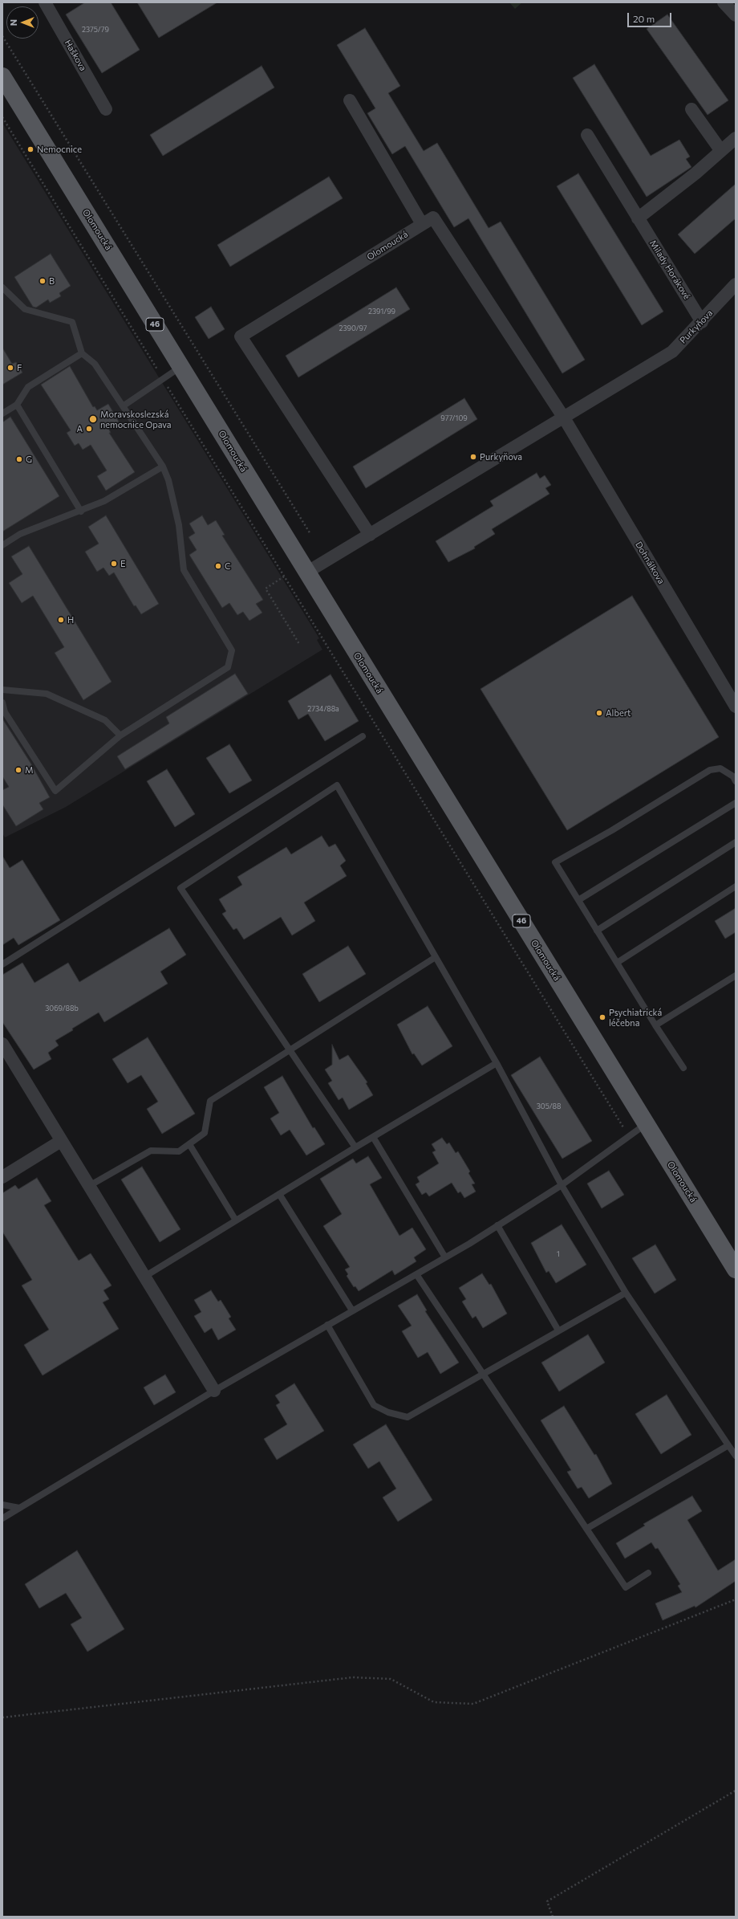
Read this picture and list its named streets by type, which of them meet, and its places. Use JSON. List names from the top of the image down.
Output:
{
  "streets": {
    "main road": ["Olomoucká", "46"],
    "street": [
      "Haškova",
      "Milady Horákové",
      "Purkyňova",
      "Dohnálkova"
    ]
  },
  "crossings": [
    ["Olomoucká", "Purkyňova"],
    ["Olomoucká", "Dohnálkova"],
    ["Milady Horákové", "Purkyňova"],
    ["Purkyňova", "Dohnálkova"]
  ],
  "places": [
    "Nemocnice",
    "B",
    "F",
    "Moravskoslezská nemocnice Opava",
    "A",
    "Purkyňova",
    "G",
    "E",
    "C",
    "H",
    "Albert",
    "M",
    "Psychiatrická léčebna"
  ],
  "house_numbers": [
    "2375/79",
    "2391/99",
    "2390/97",
    "977/109",
    "2734/88a",
    "3069/88b",
    "305/88",
    "1"
  ],
  "scale_bar": "20 m",
  "north": "left"
}
